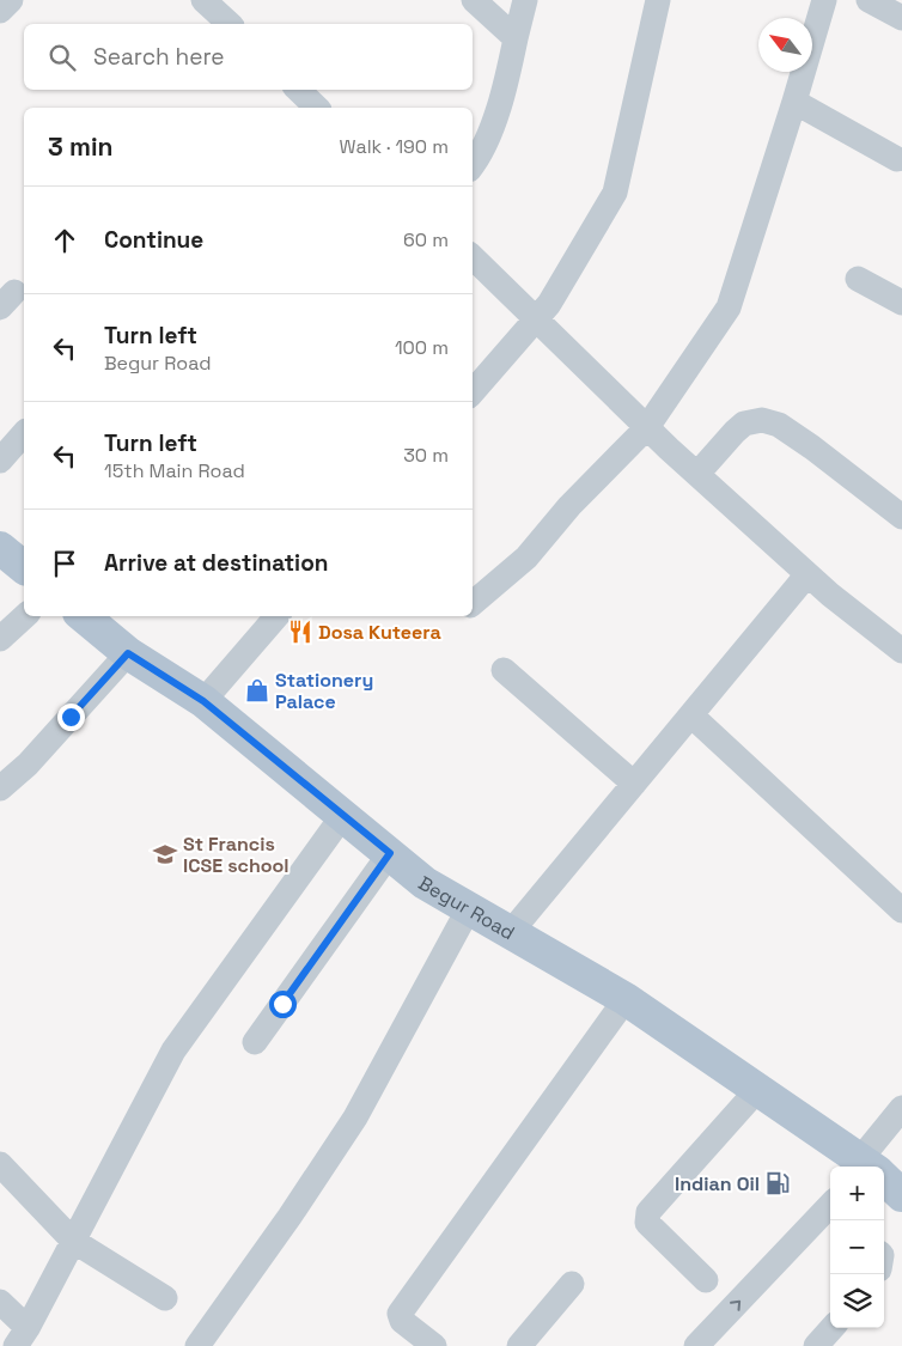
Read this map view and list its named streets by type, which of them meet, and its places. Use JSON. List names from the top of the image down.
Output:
{
  "streets": {
    "main road": ["Begur Road"]
  },
  "places": {
    "restaurant": ["Dosa Kuteera"],
    "shop": ["Stationery Palace"],
    "school or university": ["St Francis ICSE school"],
    "fuel station": ["Indian Oil"]
  },
  "north": "top left",
  "page": {
    "search": "Search here",
    "heading": ["3 min", "Walk · 190 m"],
    "list": [
      ["Continue", "60 m"],
      ["Turn left", "Begur Road", "100 m"],
      ["Turn left", "15th Main Road", "30 m"],
      "Arrive at destination"
    ],
    "map_buttons": ["+", "−"]
  }
}
